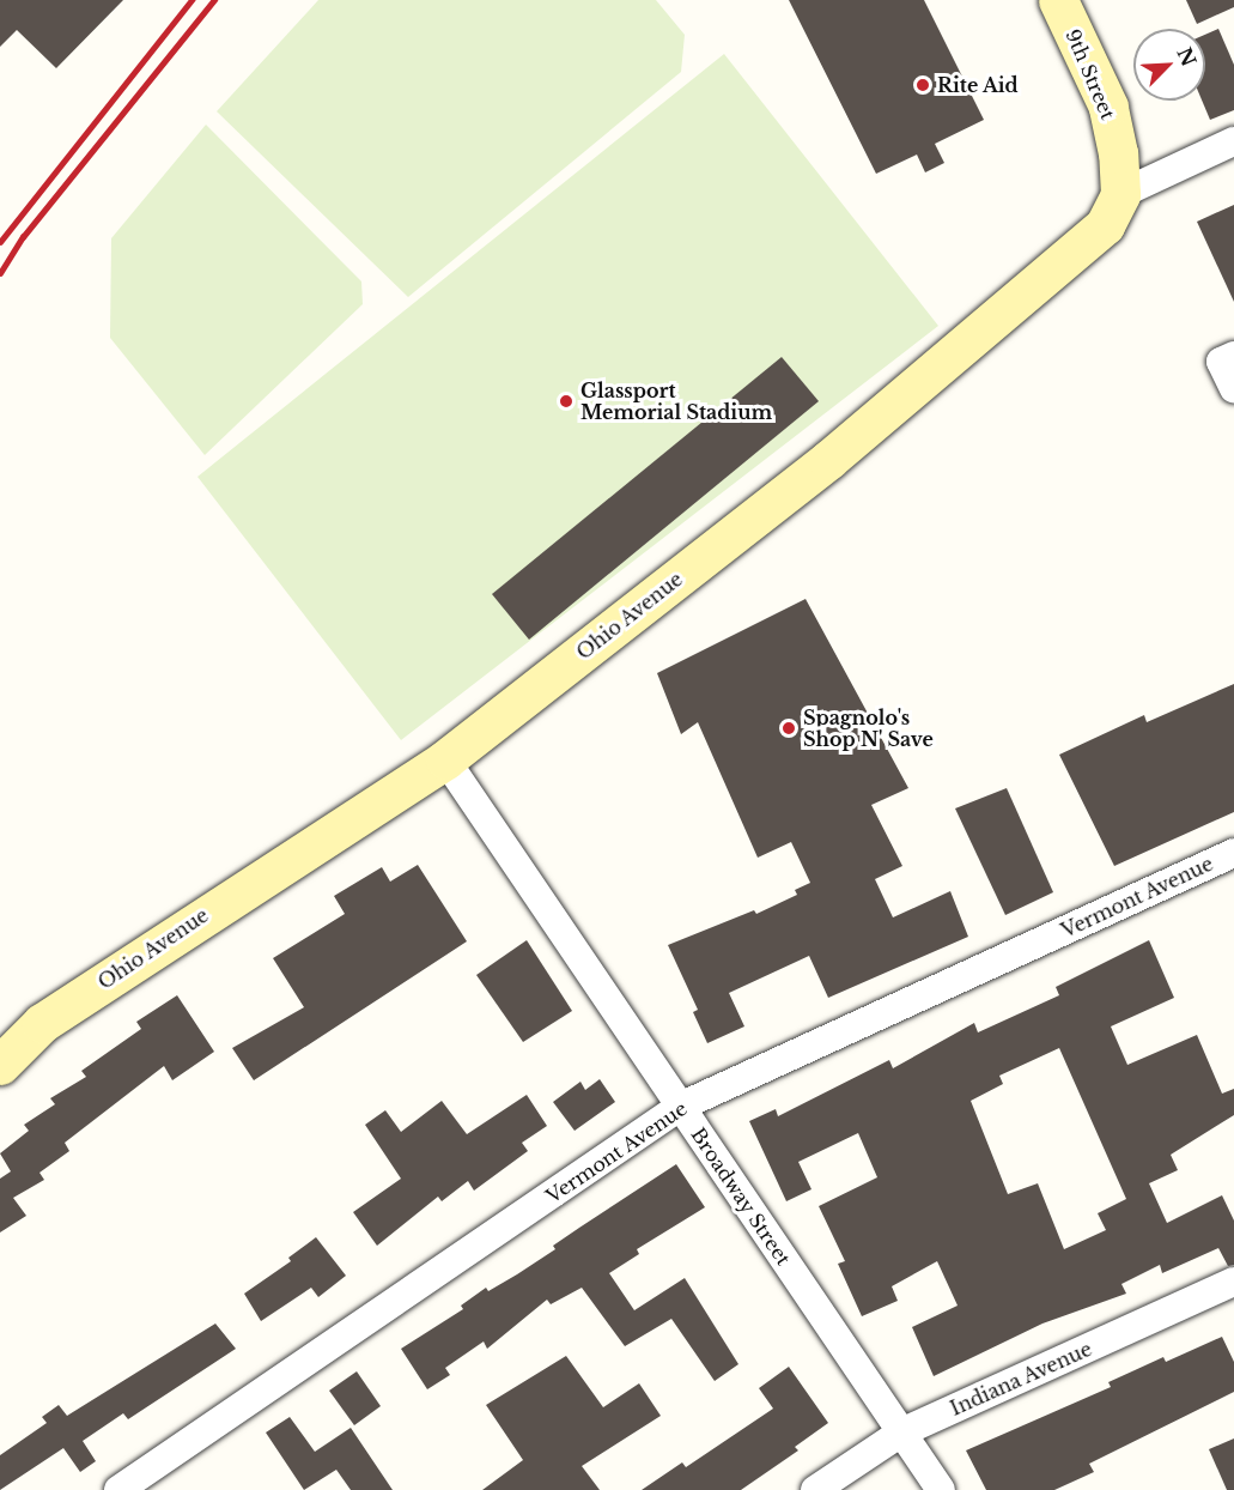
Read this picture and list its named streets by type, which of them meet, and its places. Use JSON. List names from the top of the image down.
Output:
{
  "streets": {
    "main road": ["9th Street", "Ohio Avenue"],
    "street": ["Vermont Avenue", "Broadway Street", "Indiana Avenue"]
  },
  "crossings": [
    ["9th Street", "Ohio Avenue"],
    ["Ohio Avenue", "Broadway Street"],
    ["Vermont Avenue", "Broadway Street"],
    ["Broadway Street", "Indiana Avenue"]
  ],
  "places": ["Rite Aid", "Glassport Memorial Stadium", "Spagnolo's Shop N' Save"],
  "north": "top right"
}
